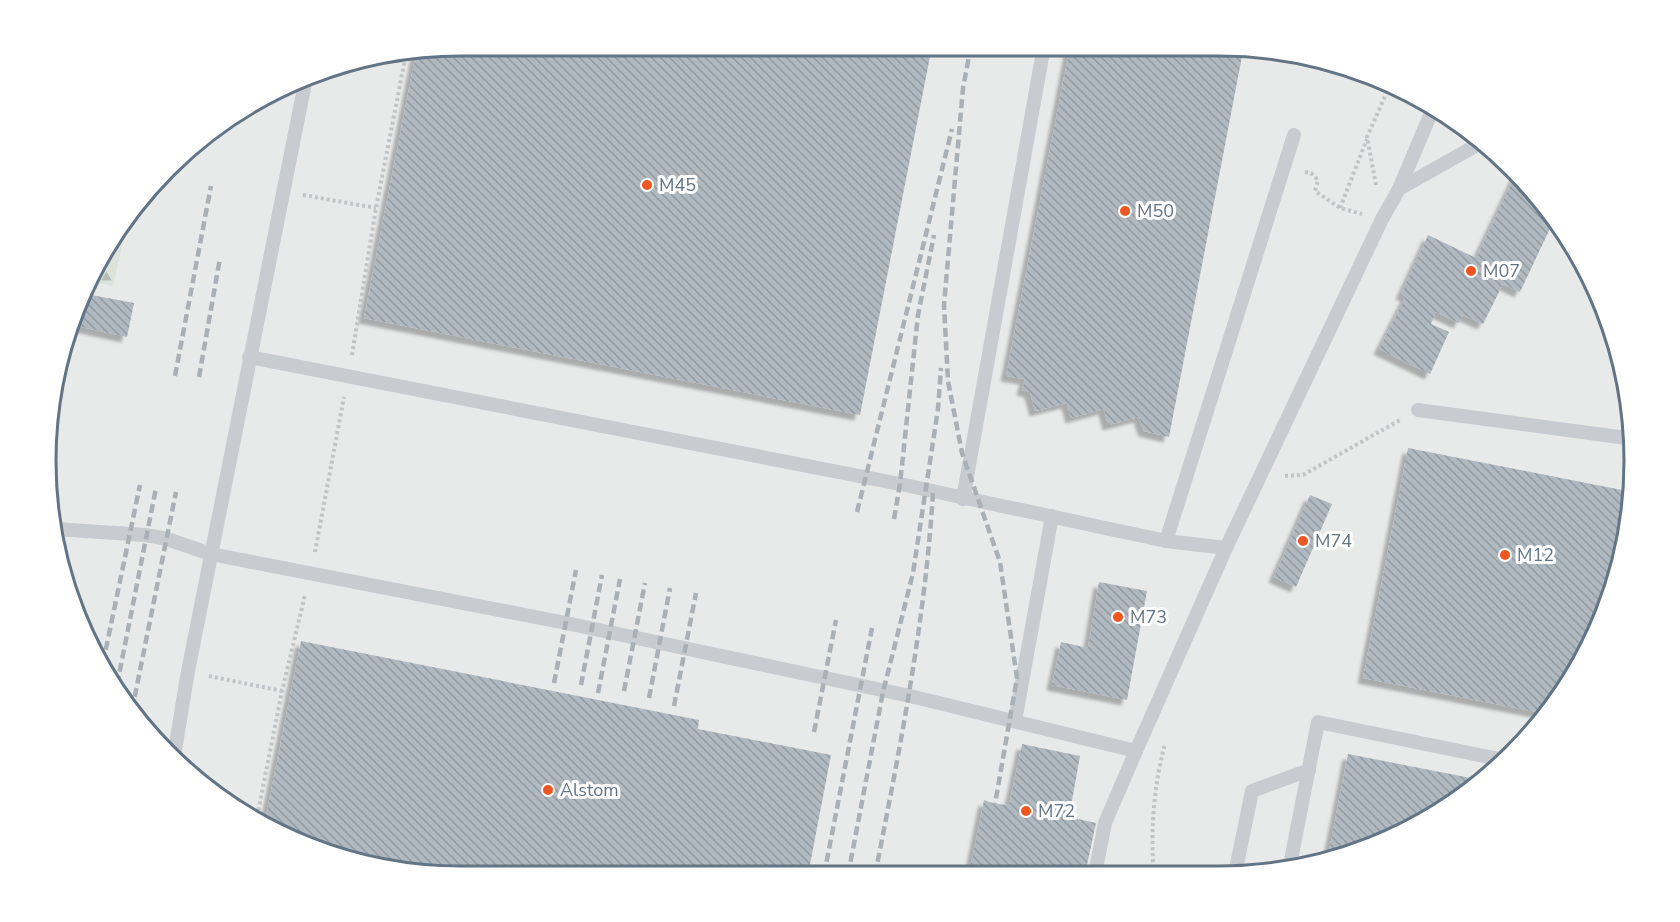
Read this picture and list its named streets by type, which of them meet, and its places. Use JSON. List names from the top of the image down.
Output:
{
  "places": [
    "M45",
    "M50",
    "M07",
    "M74",
    "M12",
    "M73",
    "Alstom",
    "M72"
  ]
}
